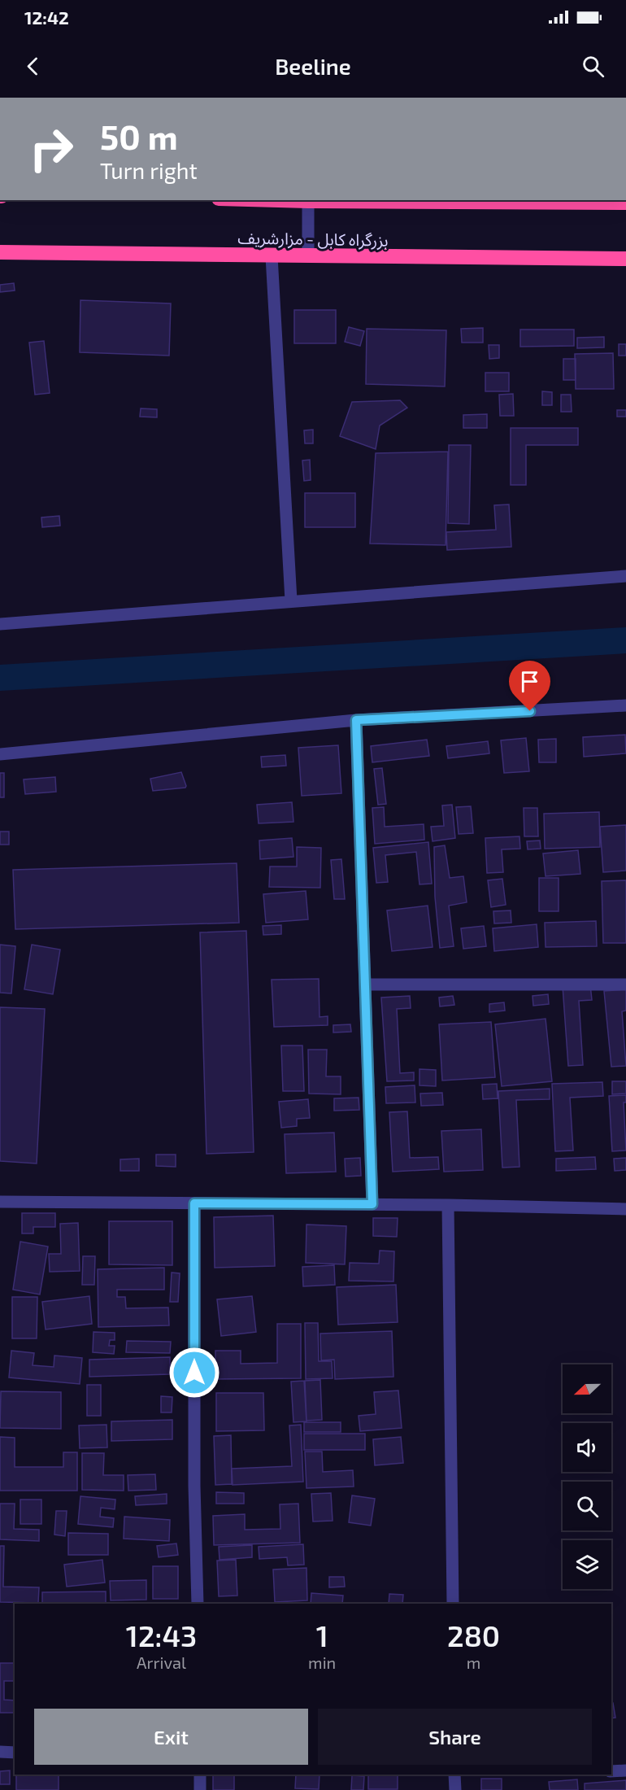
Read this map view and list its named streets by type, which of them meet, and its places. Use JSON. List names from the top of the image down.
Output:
{
  "streets": {
    "highway": ["بزرگراه کابل - مزارشریف"]
  },
  "north": "left",
  "page": {
    "status": "12:42",
    "header": "Beeline",
    "turn": ["50 m", "Turn right"],
    "eta": [
      "12:43",
      "Arrival",
      "1",
      "min",
      "280",
      "m"
    ],
    "buttons": ["Exit", "Share"]
  }
}
